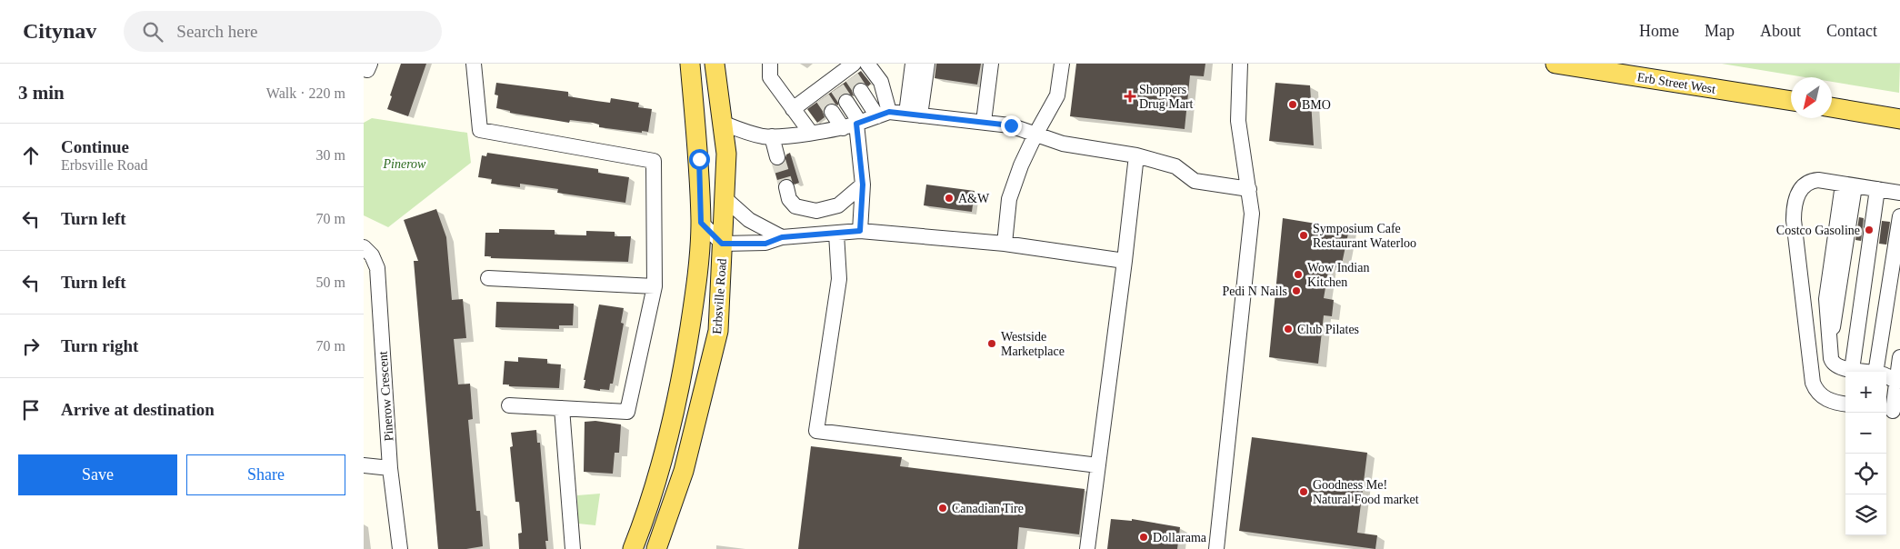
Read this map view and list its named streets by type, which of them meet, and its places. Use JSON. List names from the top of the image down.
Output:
{
  "streets": {
    "main road": ["Erb Street West", "Erbsville Road"],
    "street": ["Pinerow Crescent"]
  },
  "parks": ["Pinerow"],
  "places": {
    "health": ["Shoppers Drug Mart"],
    "other": [
      "BMO",
      "A&W",
      "Costco Gasoline",
      "Symposium Cafe Restaurant Waterloo",
      "Wow Indian Kitchen",
      "Pedi N Nails",
      "Club Pilates",
      "Westside Marketplace",
      "Goodness Me! Natural Food market",
      "Canadian Tire",
      "Dollarama"
    ]
  },
  "north": "bottom left",
  "page": {
    "header": "Citynav",
    "search": "Search here",
    "nav": [
      "Home",
      "Map",
      "About",
      "Contact"
    ],
    "heading": ["3 min", "Walk · 220 m"],
    "list": [
      ["Continue", "Erbsville Road", "30 m"],
      ["Turn left", "70 m"],
      ["Turn left", "50 m"],
      ["Turn right", "70 m"],
      "Arrive at destination"
    ],
    "map_buttons": ["+", "−"],
    "buttons": ["Save", "Share"]
  }
}
